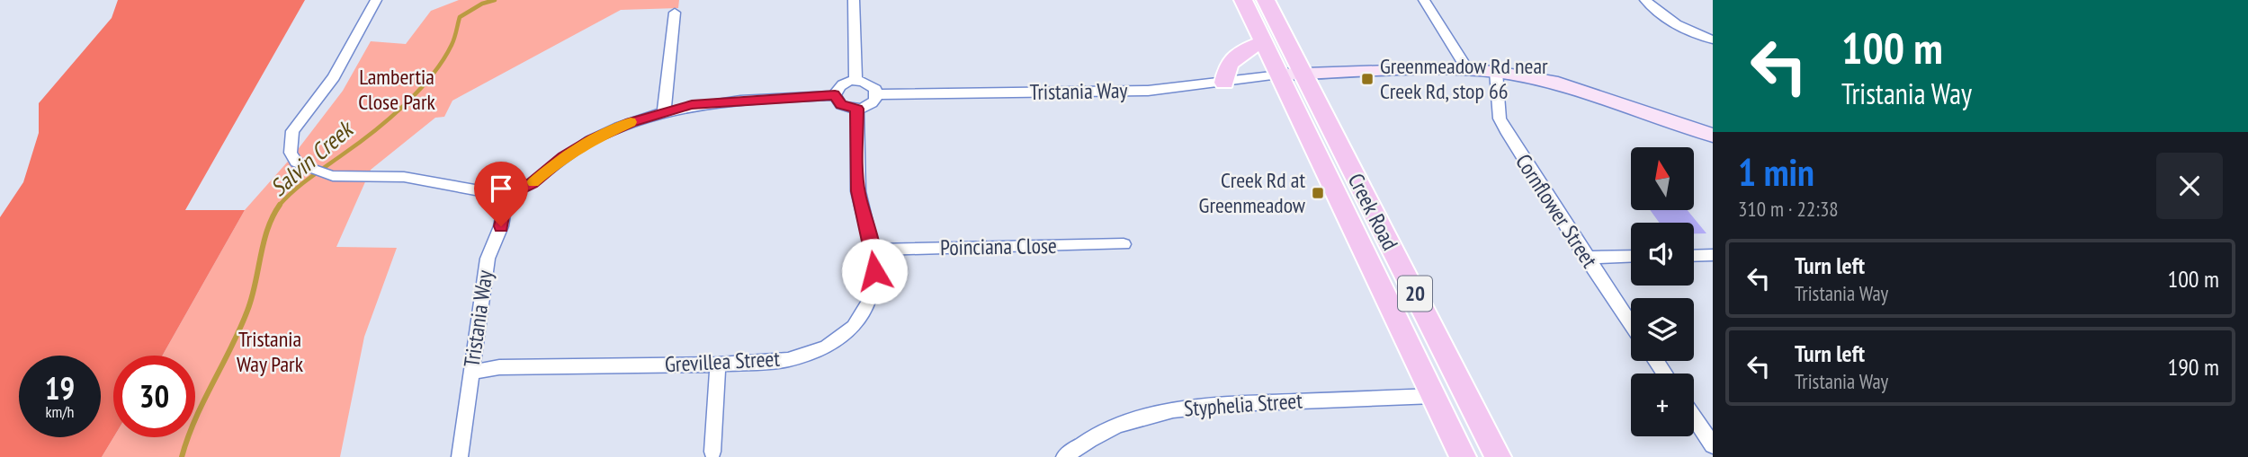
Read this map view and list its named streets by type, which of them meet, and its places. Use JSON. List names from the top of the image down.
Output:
{
  "streets": {
    "main road": ["Creek Road", "20"],
    "street": [
      "Tristania Way",
      "Cornflower Street",
      "Poinciana Close",
      "Grevillea Street",
      "Styphelia Street"
    ]
  },
  "crossings": [
    ["Tristania Way", "Creek Road"],
    ["Tristania Way", "Grevillea Street"],
    ["Creek Road", "Styphelia Street"],
    ["Poinciana Close", "Grevillea Street"]
  ],
  "water": ["Salvin Creek"],
  "parks": ["Lambertia Close Park", "Tristania Way Park"],
  "places": {
    "transit": ["Greenmeadow Rd near Creek Rd, stop 66", "Creek Rd at Greenmeadow"]
  },
  "north": "top",
  "page": {
    "turn": ["100 m", "Tristania Way"],
    "heading": ["1 min", "310 m · 22:38"],
    "map_buttons": "+",
    "list": [
      {
        "name": "Turn left",
        "note": "Tristania Way",
        "value": "100 m"
      },
      {
        "name": "Turn left",
        "note": "Tristania Way",
        "value": "190 m"
      }
    ],
    "speed": "19 km/h",
    "limit": "30"
  }
}
